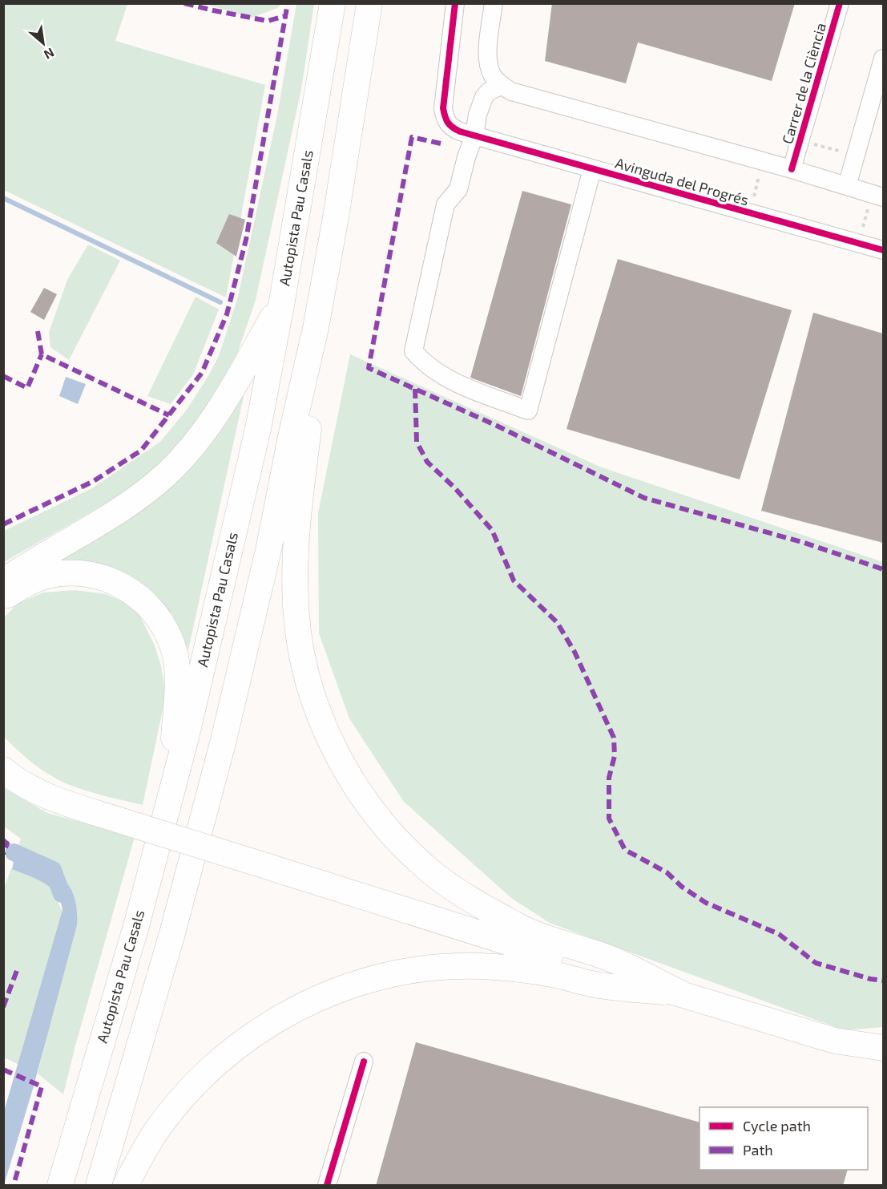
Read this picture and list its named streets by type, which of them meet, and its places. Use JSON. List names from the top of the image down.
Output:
{
  "streets": {
    "highway": ["Autopista Pau Casals"],
    "street": ["Carrer de la Ciència", "Avinguda del Progrés"]
  },
  "legend": ["Cycle path", "Path"],
  "north": "bottom right"
}
